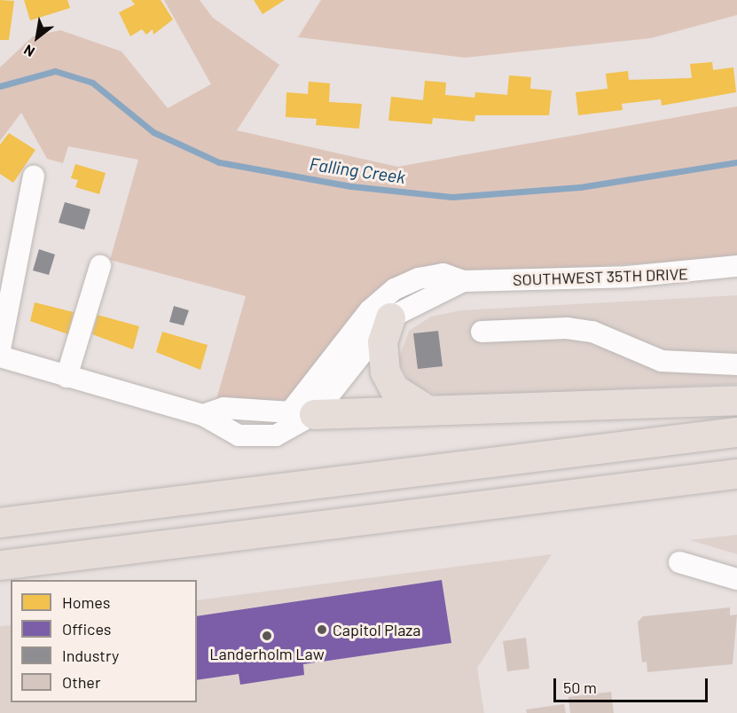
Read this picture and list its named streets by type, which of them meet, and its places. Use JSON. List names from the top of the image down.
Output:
{
  "streets": {
    "street": ["SOUTHWEST 35TH DRIVE"]
  },
  "water": ["Falling Creek"],
  "places": ["Capitol Plaza", "Landerholm Law"],
  "legend": [
    "Homes",
    "Offices",
    "Industry",
    "Other"
  ],
  "scale_bar": "50 m",
  "north": "bottom left"
}
